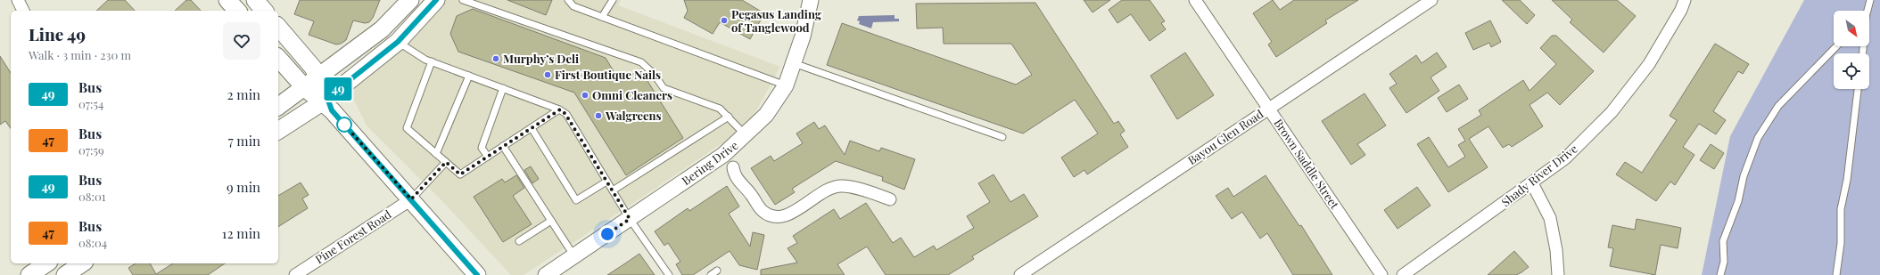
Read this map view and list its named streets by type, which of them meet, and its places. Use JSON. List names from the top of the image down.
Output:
{
  "streets": {
    "street": [
      "Bayou Glen Road",
      "Bering Drive",
      "Brown Saddle Street",
      "Shady River Drive",
      "Pine Forest Road"
    ]
  },
  "crossings": [
    ["Bayou Glen Road", "Brown Saddle Street"]
  ],
  "places": [
    "Pegasus Landing of Tanglewood",
    "Murphy’s Deli",
    "First Boutique Nails",
    "Omni Cleaners",
    "Walgreens"
  ],
  "lines": ["bus line 49"],
  "north": "bottom right",
  "page": {
    "on_map": "49",
    "heading": ["Line 49", "Walk · 3 min · 230 m"],
    "list": [
      {
        "mark": "49",
        "name": "Bus",
        "note": "07:54",
        "value": "2 min"
      },
      {
        "mark": "47",
        "name": "Bus",
        "note": "07:59",
        "value": "7 min"
      },
      {
        "mark": "49",
        "name": "Bus",
        "note": "08:01",
        "value": "9 min"
      },
      {
        "mark": "47",
        "name": "Bus",
        "note": "08:04",
        "value": "12 min"
      }
    ]
  }
}
